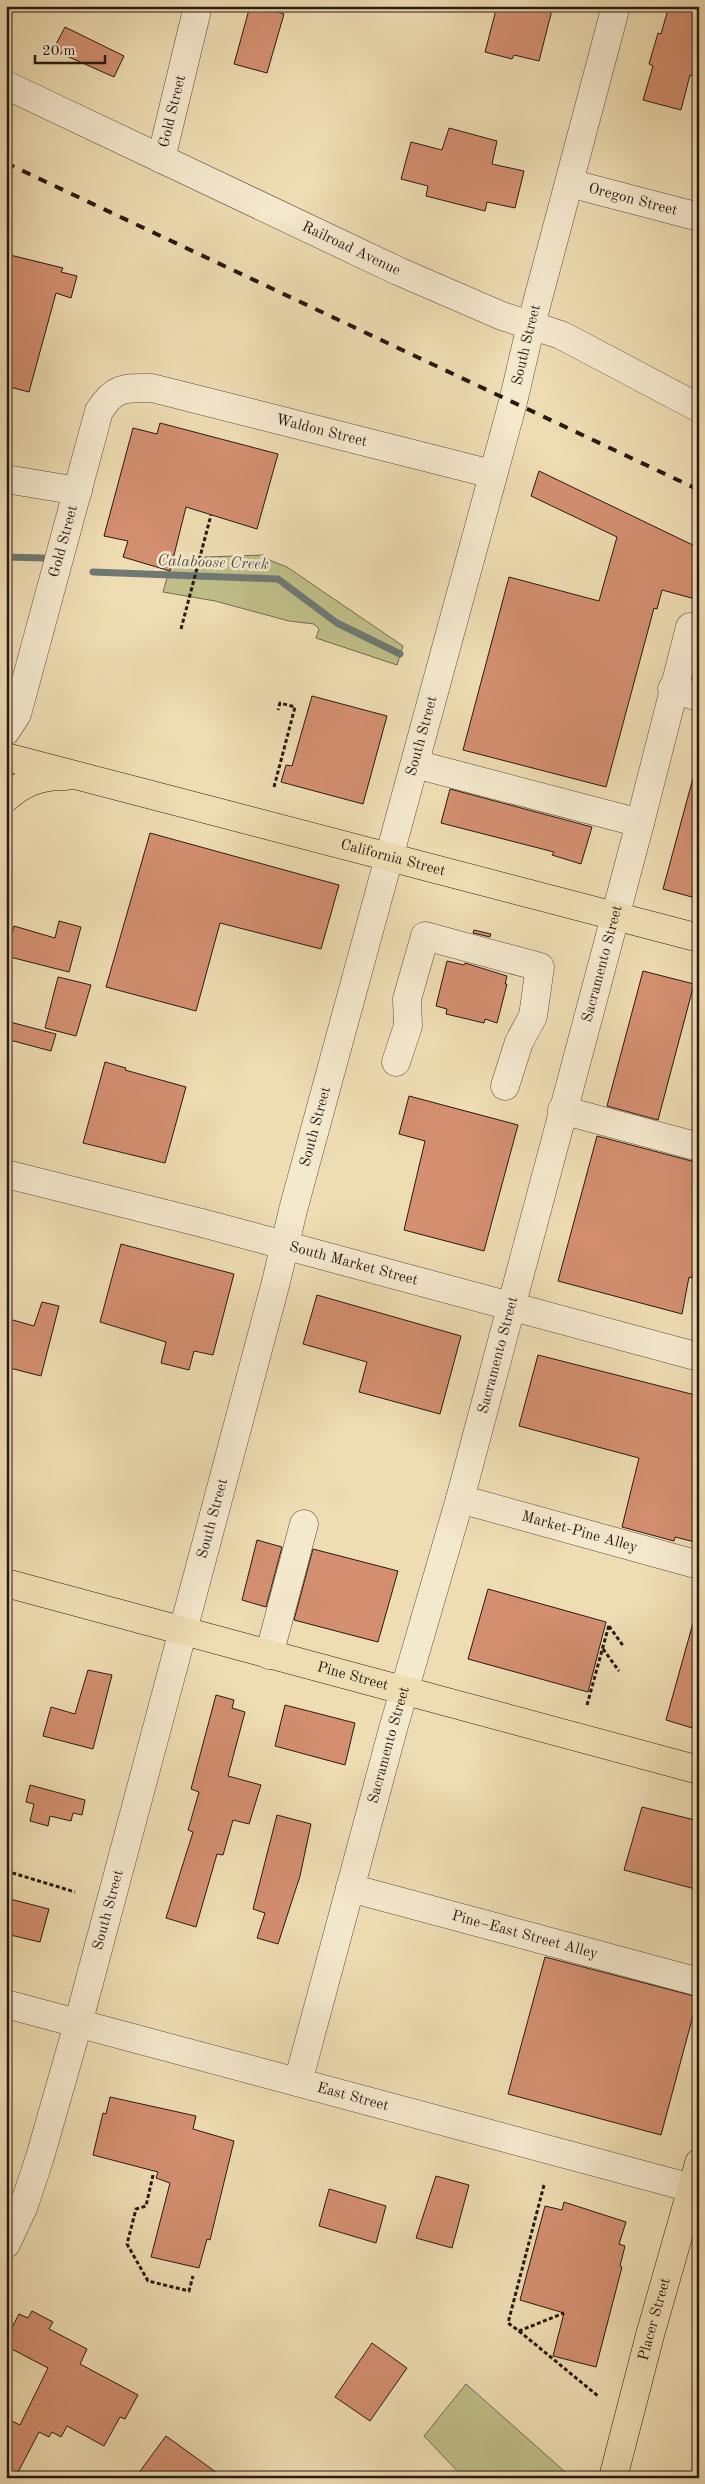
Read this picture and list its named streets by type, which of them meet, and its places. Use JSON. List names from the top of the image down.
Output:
{
  "streets": {
    "main road": ["California Street", "Pine Street", "Placer Street"],
    "street": [
      "Gold Street",
      "Oregon Street",
      "Railroad Avenue",
      "South Street",
      "Waldon Street",
      "Sacramento Street",
      "South Market Street",
      "Market-Pine Alley",
      "Pine–East Street Alley",
      "East Street"
    ]
  },
  "crossings": [
    ["Gold Street", "Railroad Avenue"],
    ["Gold Street", "Waldon Street"],
    ["Oregon Street", "South Street"],
    ["Railroad Avenue", "South Street"],
    ["South Street", "Waldon Street"],
    ["South Street", "California Street"],
    ["South Street", "South Market Street"],
    ["South Street", "Pine Street"],
    ["South Street", "East Street"],
    ["California Street", "Sacramento Street"],
    ["Sacramento Street", "South Market Street"],
    ["Sacramento Street", "Market-Pine Alley"],
    ["Sacramento Street", "Pine Street"],
    ["Sacramento Street", "Pine–East Street Alley"],
    ["Sacramento Street", "East Street"],
    ["East Street", "Placer Street"]
  ],
  "water": ["Calaboose Creek"],
  "scale_bar": "20 m"
}
